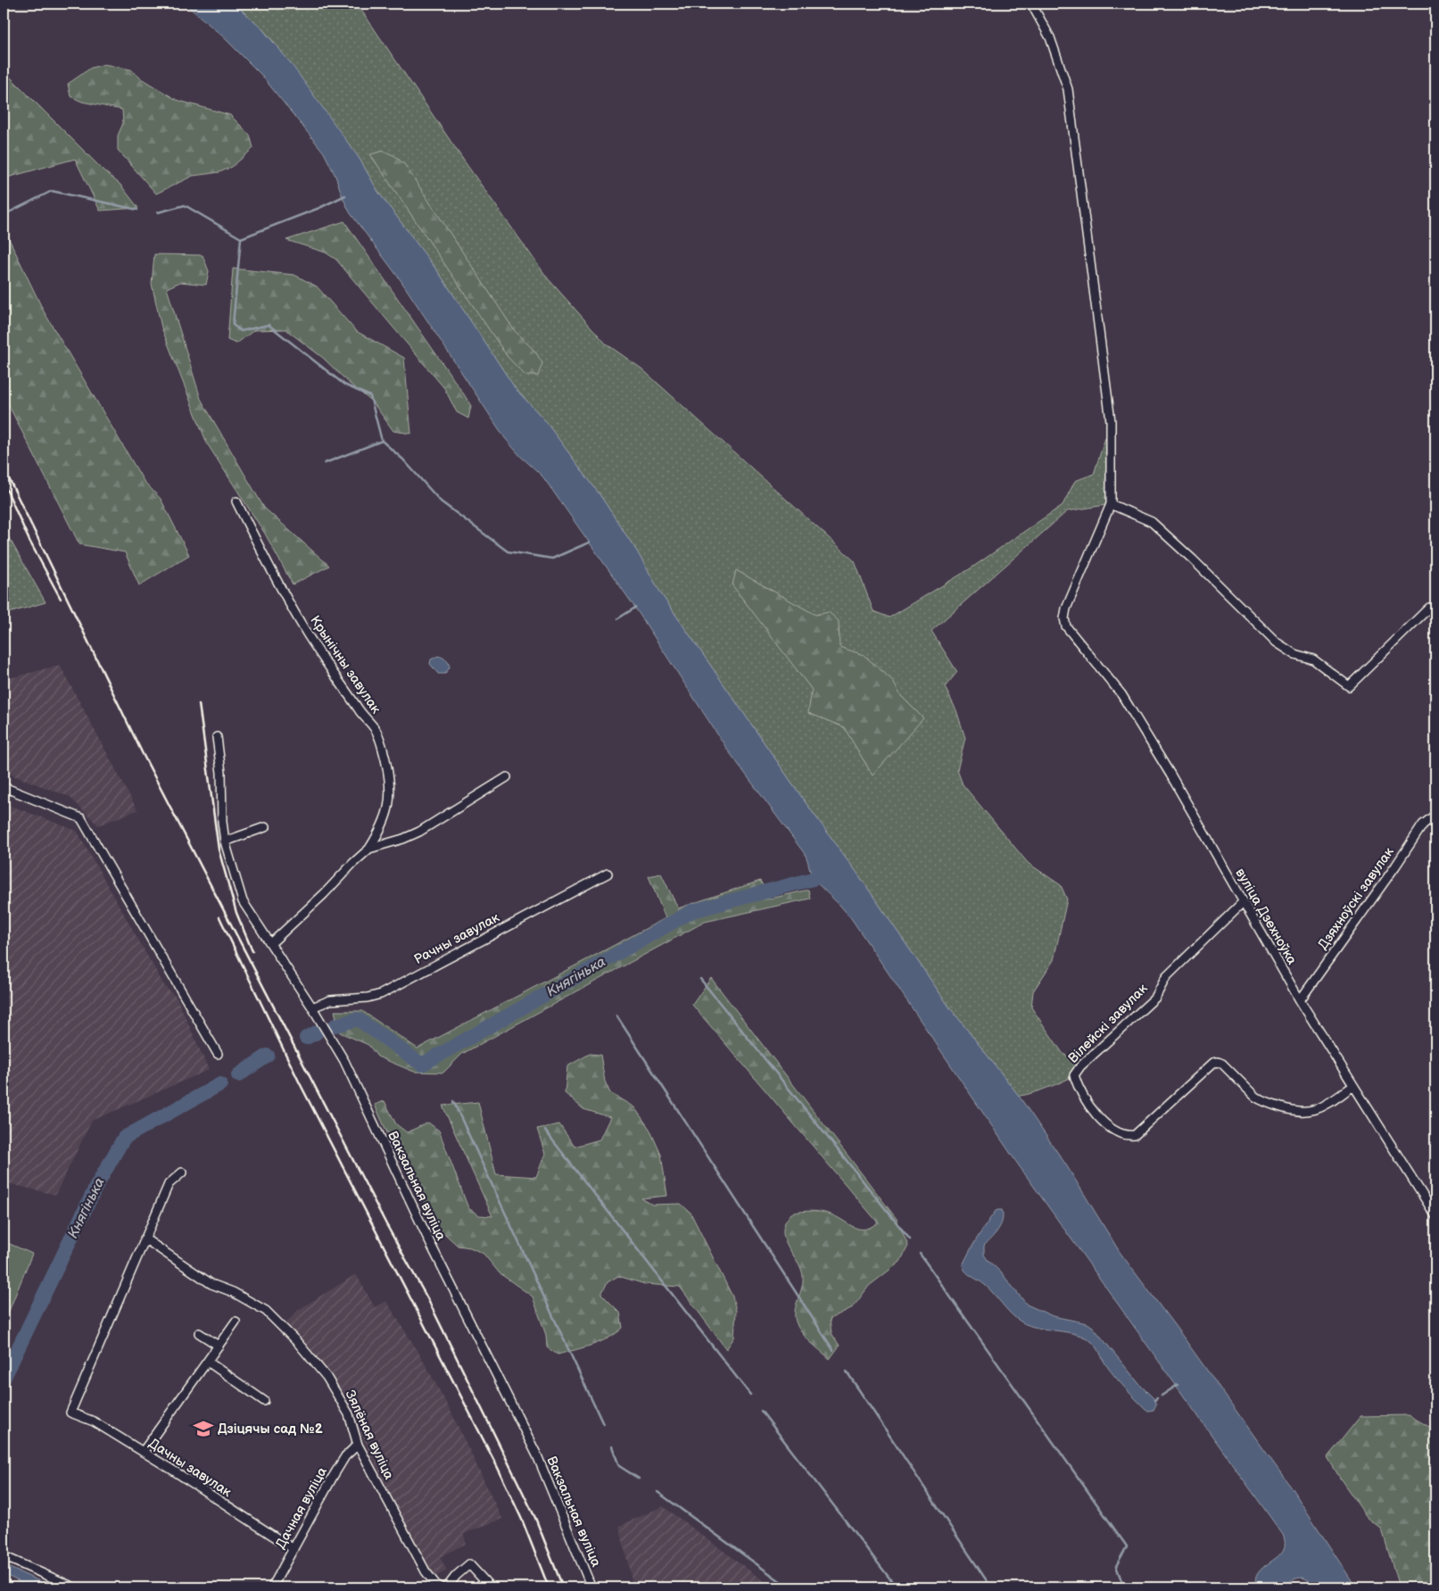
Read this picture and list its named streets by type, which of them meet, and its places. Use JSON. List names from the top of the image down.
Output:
{
  "streets": {
    "street": [
      "Крынічны завулак",
      "Дзяхноўскі завулак",
      "вуліца Дзехноўка",
      "Рачны завулак",
      "Вілейскі завулак",
      "Вакзальная вуліца",
      "Зялёная вуліца",
      "Дачны завулак",
      "Дачная вуліца"
    ]
  },
  "crossings": [
    ["Дзяхноўскі завулак", "вуліца Дзехноўка"],
    ["вуліца Дзехноўка", "Вілейскі завулак"],
    ["Рачны завулак", "Вакзальная вуліца"],
    ["Зялёная вуліца", "Дачны завулак"],
    ["Зялёная вуліца", "Дачная вуліца"],
    ["Дачны завулак", "Дачная вуліца"]
  ],
  "water": ["Княгінька"],
  "places": {
    "school or university": ["Дзіцячы сад №2"]
  }
}
